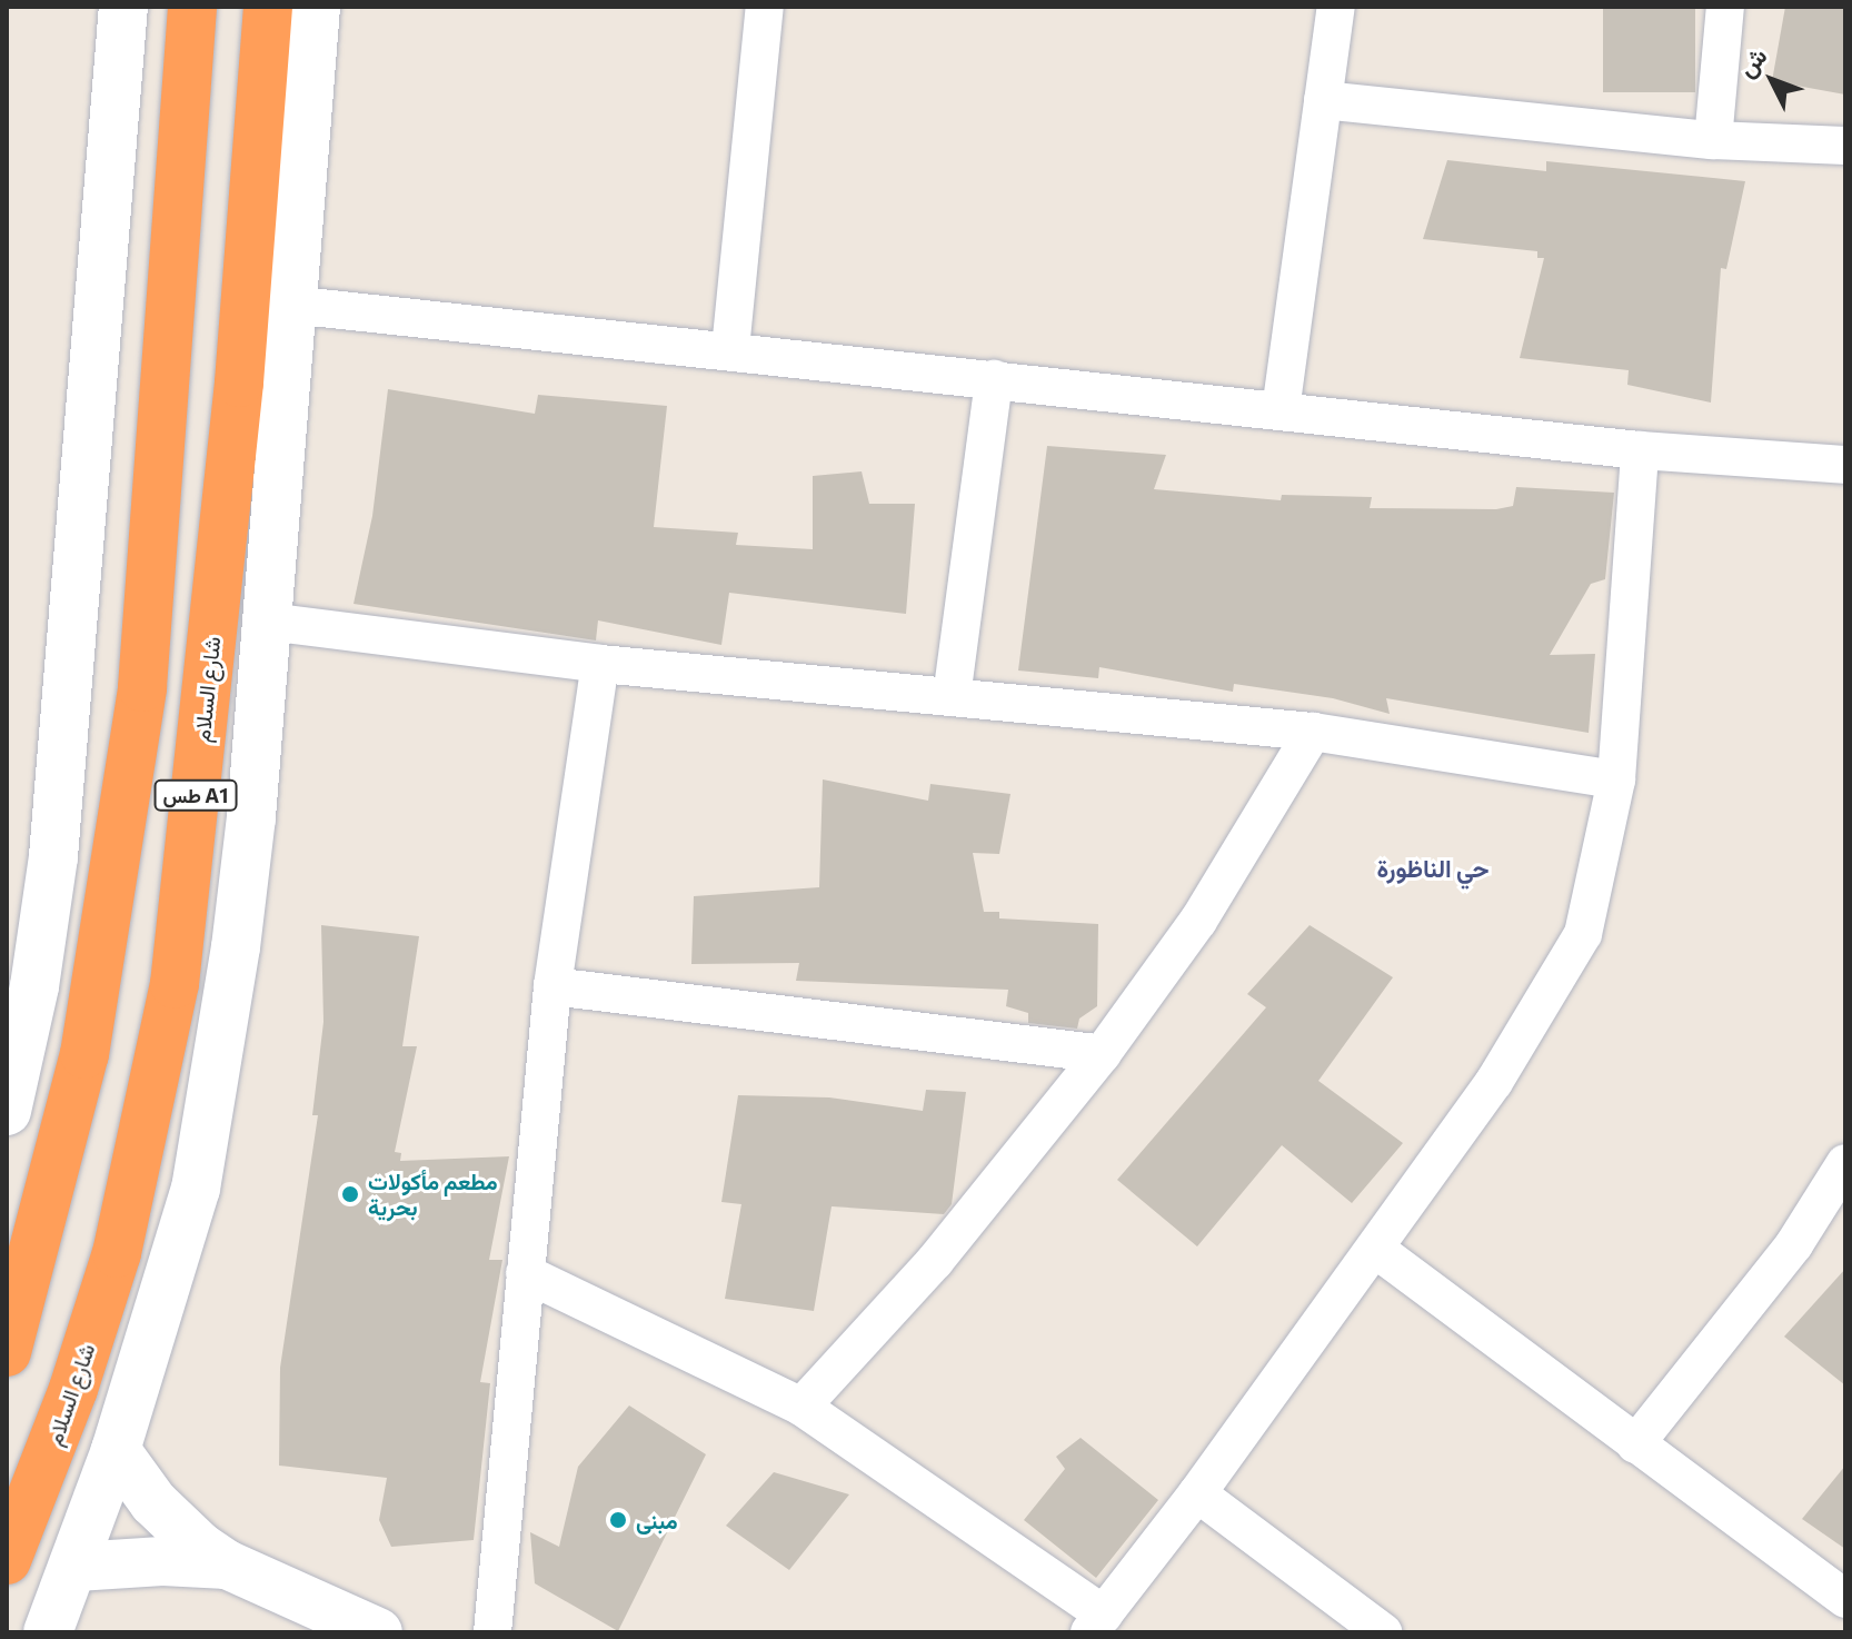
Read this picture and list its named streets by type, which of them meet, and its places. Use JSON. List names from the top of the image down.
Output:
{
  "streets": {
    "highway": ["شارع السلام", "طس A1"]
  },
  "districts": ["حي الناظورة"],
  "places": ["مطعم مأكولات بحرية", "مبنى"],
  "north": "top left"
}
